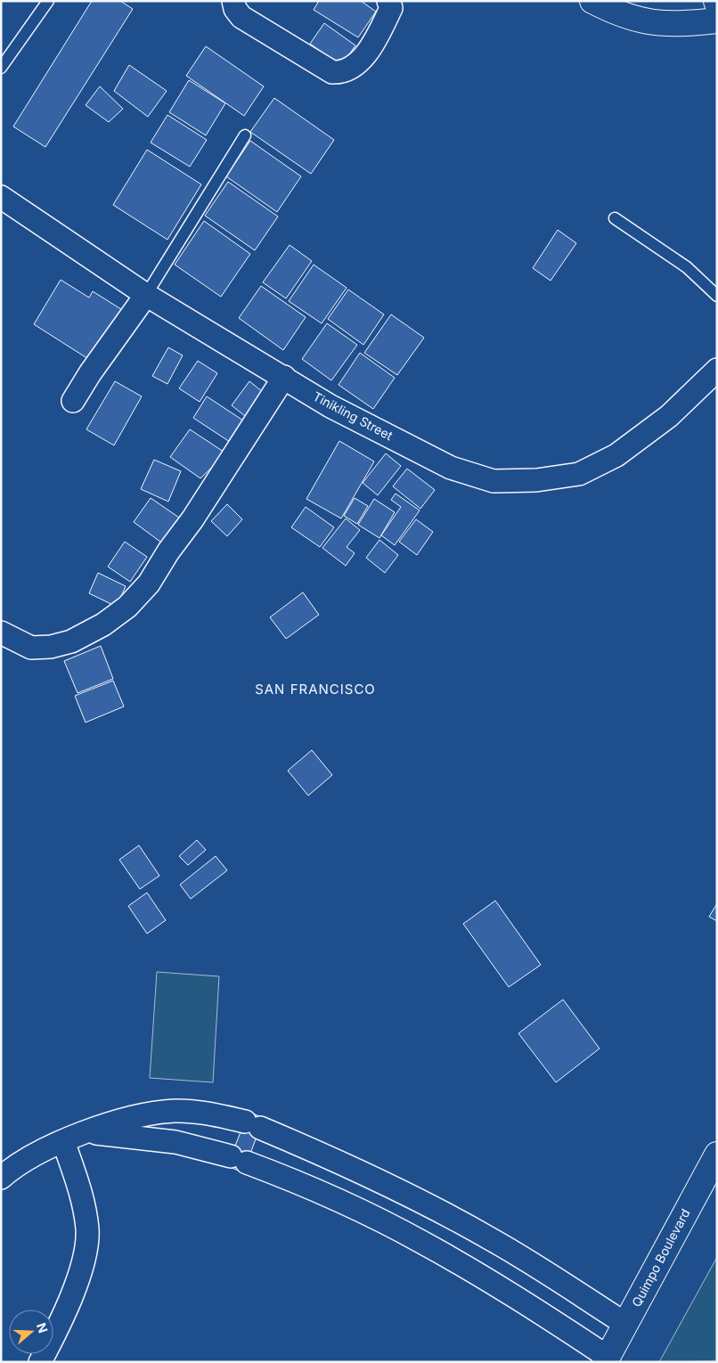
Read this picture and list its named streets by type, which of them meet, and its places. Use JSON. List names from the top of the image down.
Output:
{
  "streets": {
    "main road": ["Quimpo Boulevard"],
    "street": ["Tinikling Street"]
  },
  "districts": ["SAN FRANCISCO"],
  "north": "right"
}
